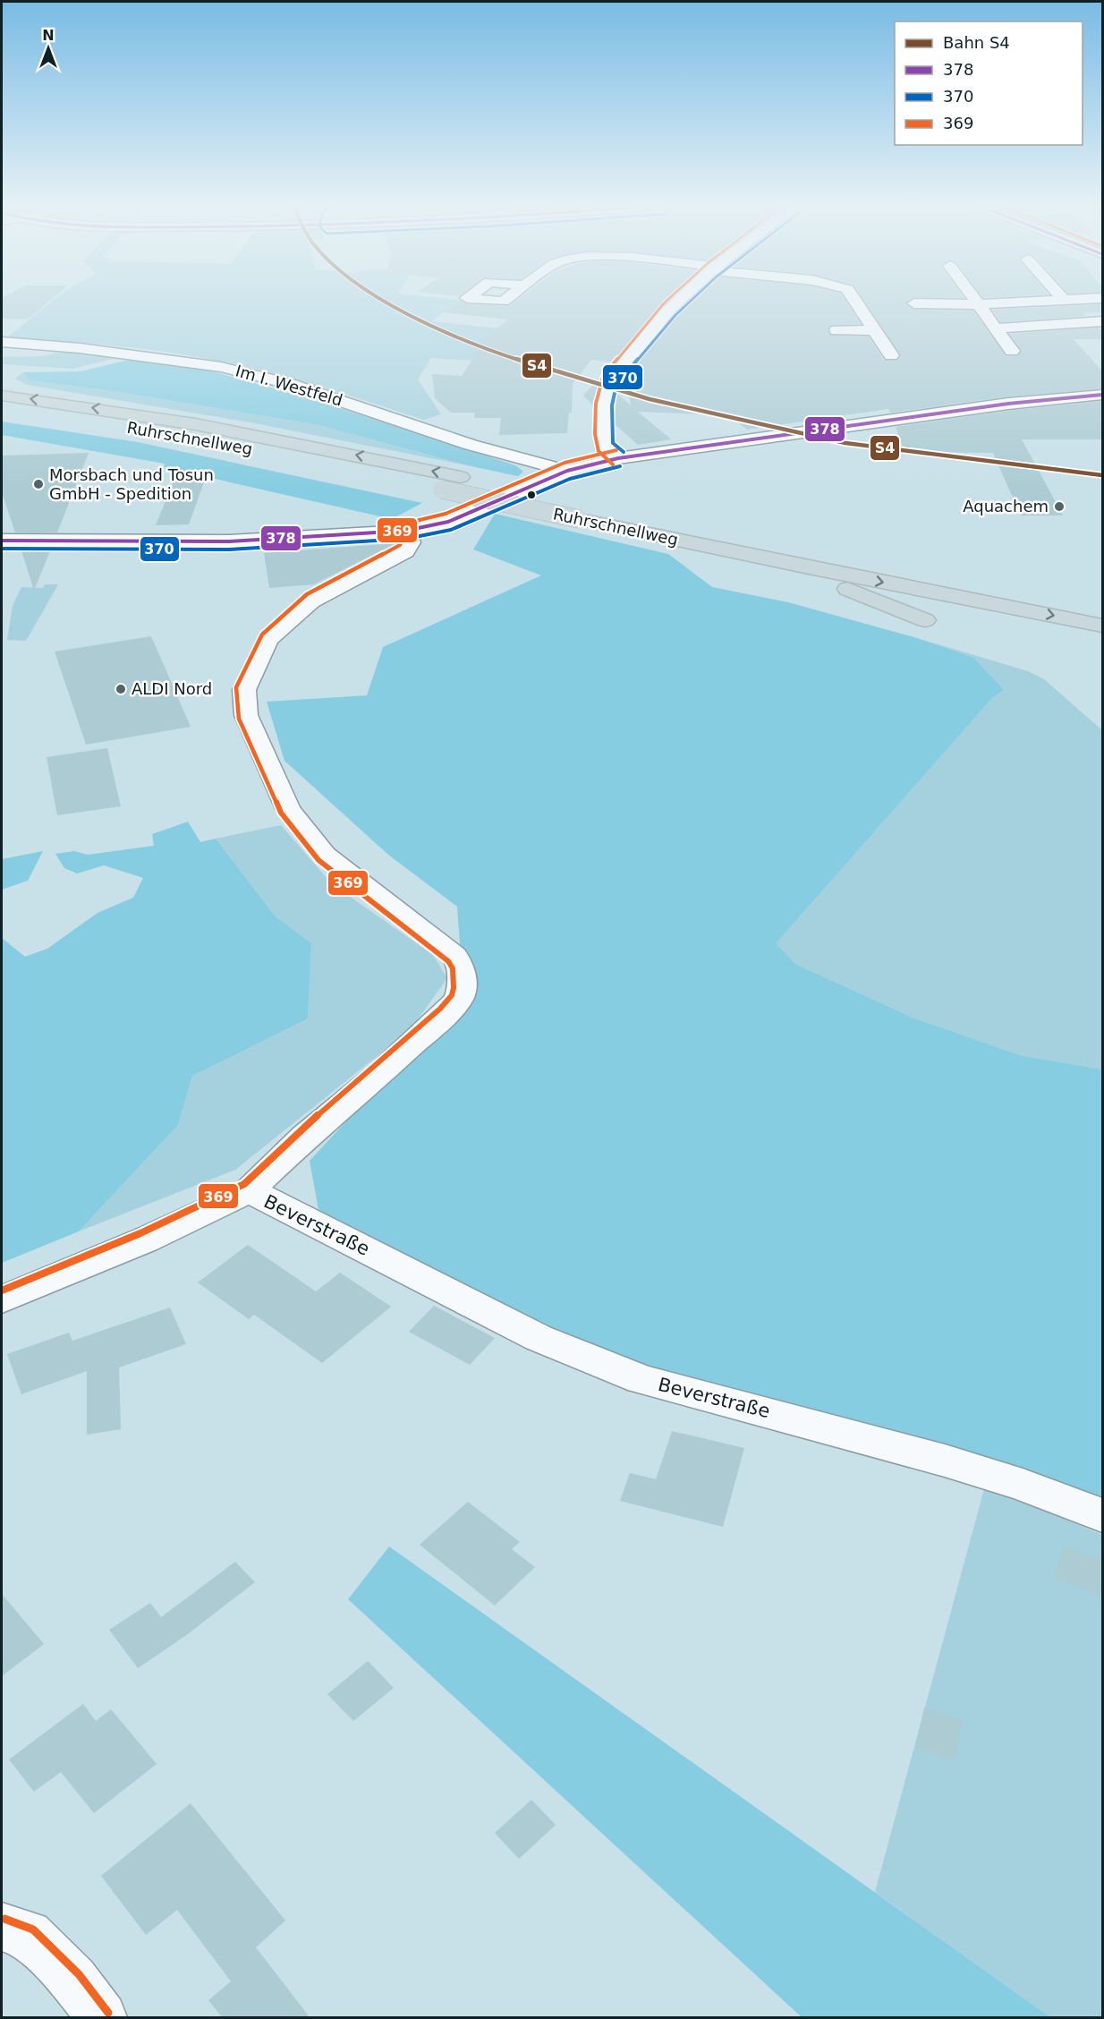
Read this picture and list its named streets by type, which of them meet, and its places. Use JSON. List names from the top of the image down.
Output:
{
  "streets": {
    "highway": ["Ruhrschnellweg"],
    "street": ["Im I. Westfeld", "Beverstraße"]
  },
  "places": ["Morsbach und Tosun GmbH - Spedition", "Aquachem", "ALDI Nord"],
  "lines": [
    "rail line S4",
    "transit line 370",
    "transit line 369",
    "transit line 378"
  ],
  "legend": [
    "Bahn S4",
    "378",
    "370",
    "369"
  ],
  "north": "top"
}
